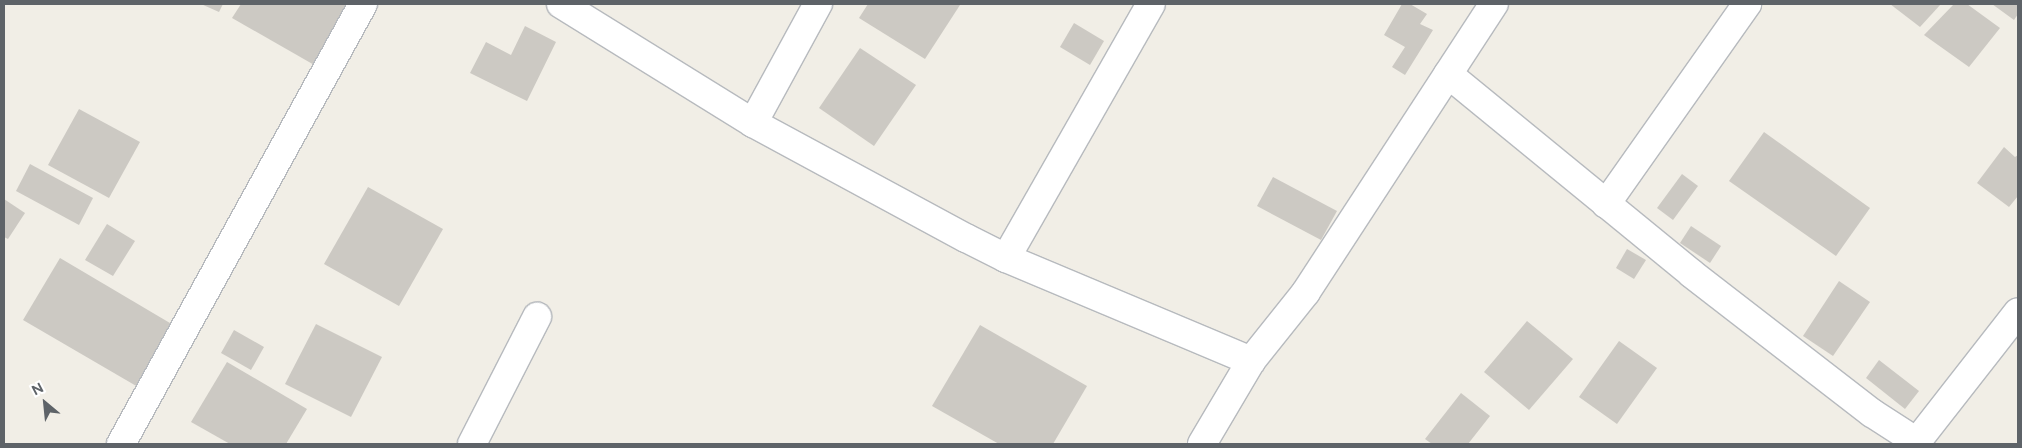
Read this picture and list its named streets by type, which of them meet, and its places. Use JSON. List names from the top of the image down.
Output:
{
  "north": "top left"
}
